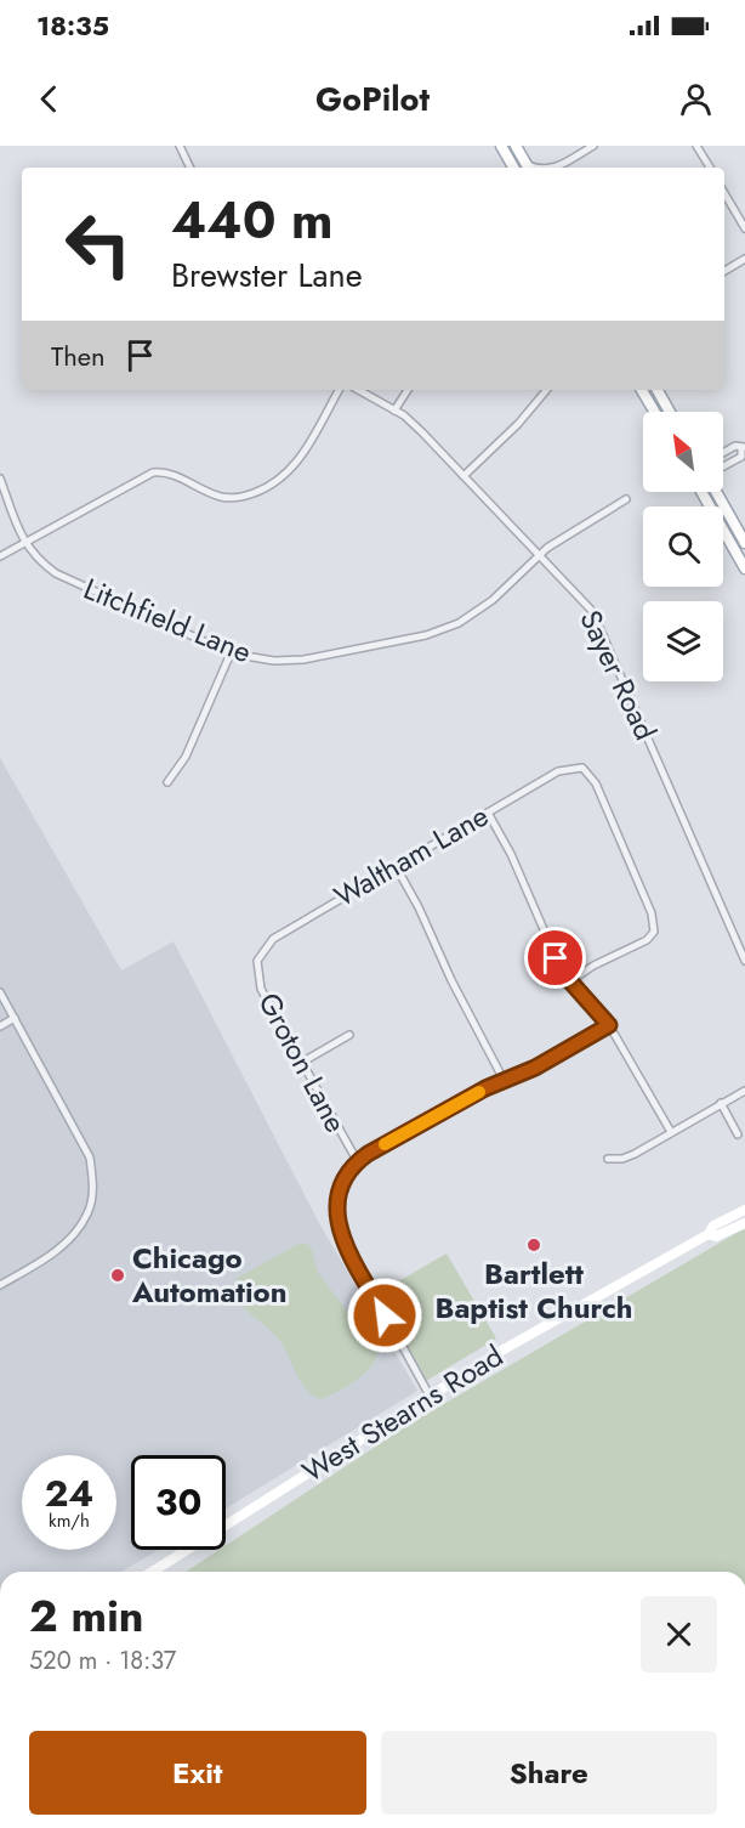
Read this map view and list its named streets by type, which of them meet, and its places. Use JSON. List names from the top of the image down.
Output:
{
  "streets": {
    "main road": ["West Stearns Road"],
    "street": [
      "Litchfield Lane",
      "Sayer Road",
      "Waltham Lane",
      "Groton Lane"
    ]
  },
  "crossings": [
    ["Litchfield Lane", "Sayer Road"],
    ["Waltham Lane", "Groton Lane"]
  ],
  "places": ["Bartlett Baptist Church", "Chicago Automation"],
  "north": "top left",
  "page": {
    "status": "18:35",
    "header": "GoPilot",
    "turn": ["440 m", "Brewster Lane"],
    "then": "Then",
    "speed": "24 km/h",
    "limit": "30",
    "heading": ["2 min", "520 m · 18:37"],
    "buttons": ["Exit", "Share"]
  }
}
